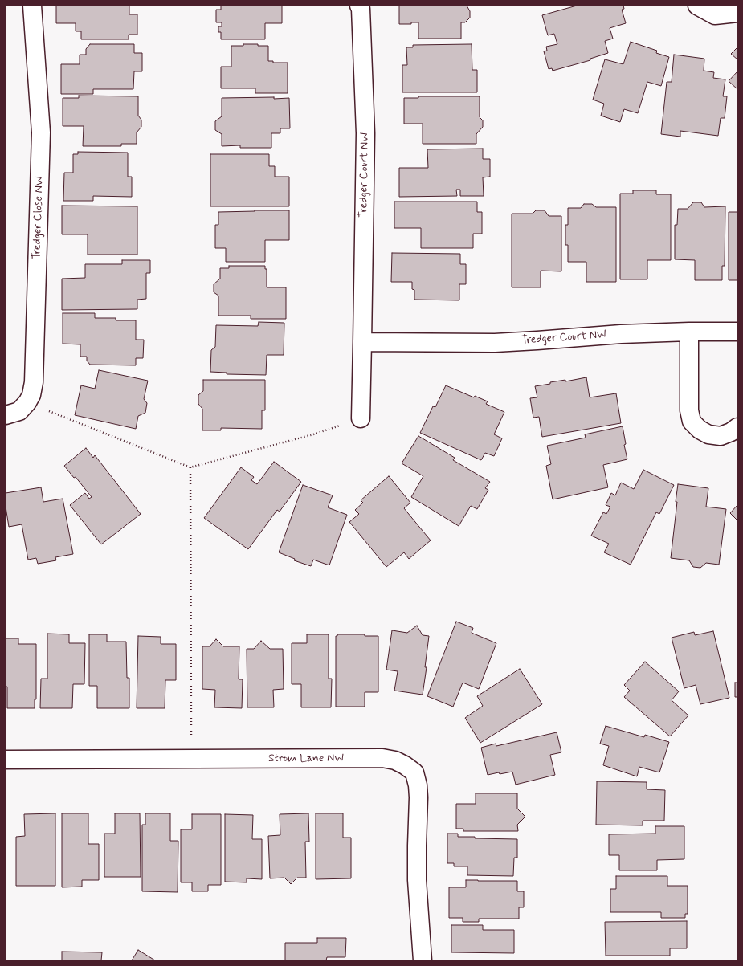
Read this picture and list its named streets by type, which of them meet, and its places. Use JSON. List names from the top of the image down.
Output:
{
  "streets": {
    "street": ["Tredger Court NW", "Tredger Close NW", "Strom Lane NW"]
  }
}
